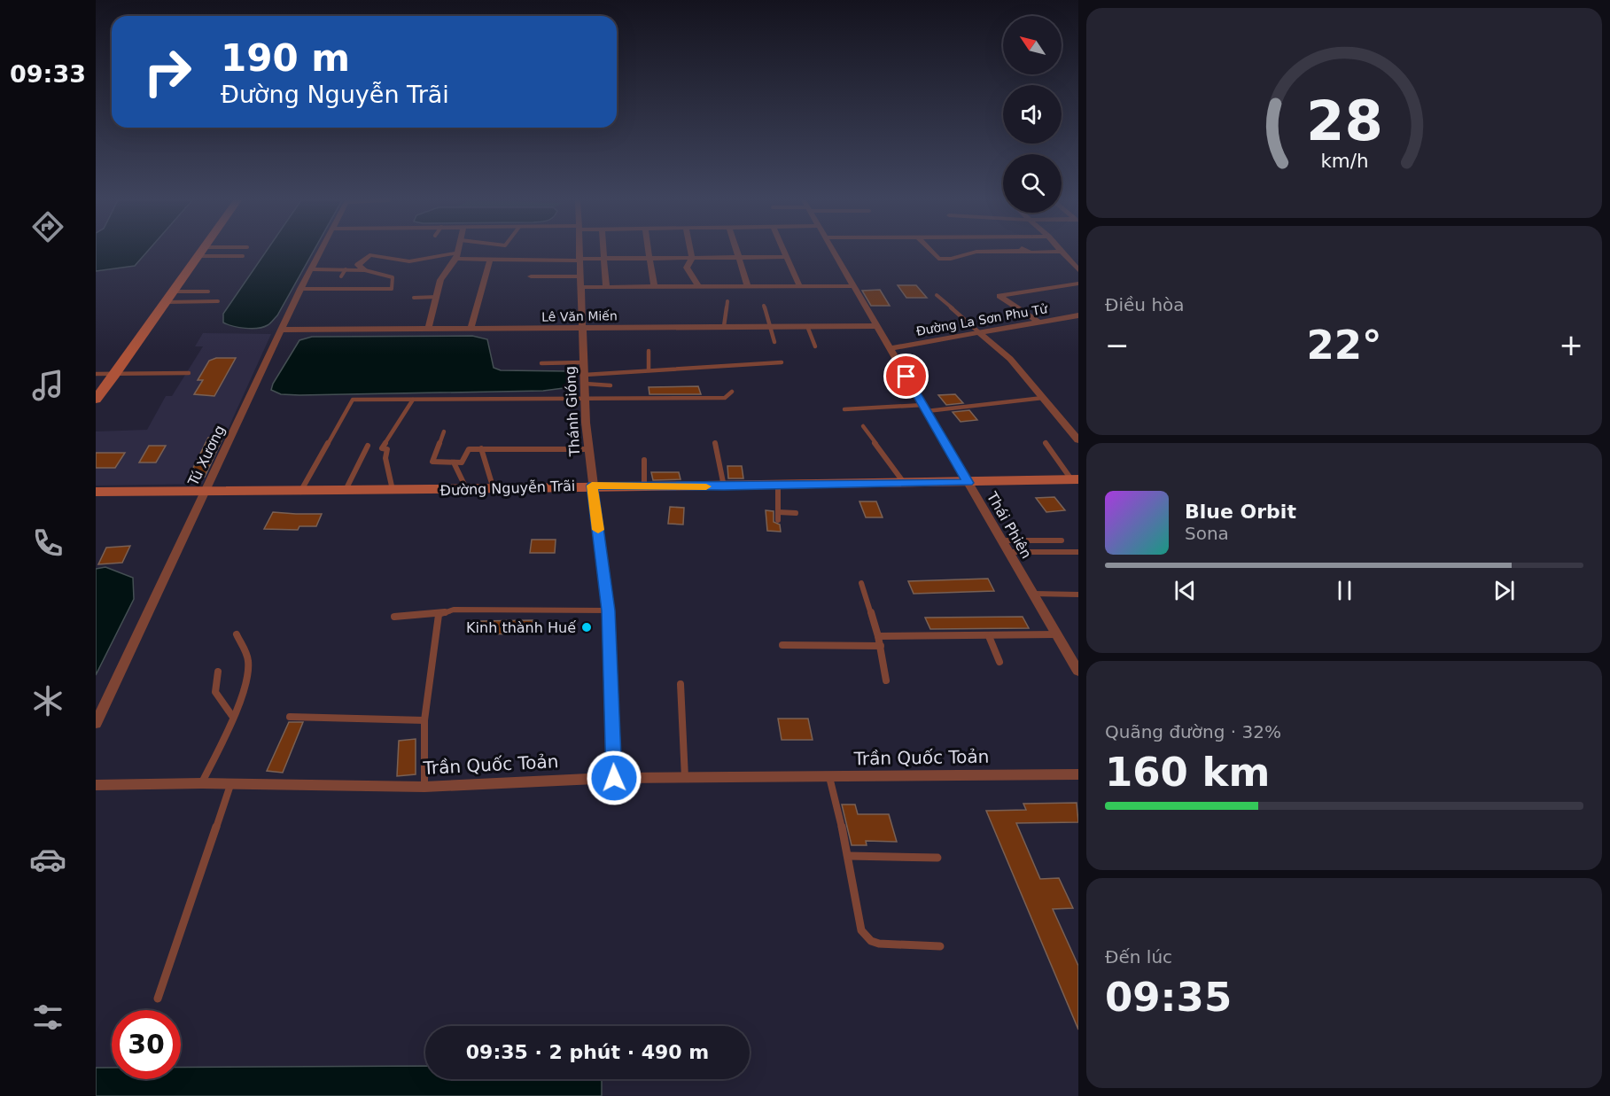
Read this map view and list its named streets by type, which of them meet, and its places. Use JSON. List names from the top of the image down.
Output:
{
  "streets": {
    "main road": ["Đường Nguyễn Trãi"],
    "street": [
      "Lê Văn Miến",
      "Đường La Sơn Phu Tử",
      "Thánh Gióng",
      "Tú Xương",
      "Thái Phiên",
      "Trần Quốc Toản"
    ]
  },
  "crossings": [
    ["Lê Văn Miến", "Thánh Gióng"],
    ["Lê Văn Miến", "Tú Xương"],
    ["Lê Văn Miến", "Thái Phiên"],
    ["Đường La Sơn Phu Tử", "Thái Phiên"],
    ["Thánh Gióng", "Đường Nguyễn Trãi"],
    ["Thánh Gióng", "Trần Quốc Toản"],
    ["Tú Xương", "Đường Nguyễn Trãi"],
    ["Đường Nguyễn Trãi", "Thái Phiên"]
  ],
  "places": ["Kinh thành Huế"],
  "north": "top left",
  "page": {
    "tabs": "09:33",
    "turn": ["190 m", "Đường Nguyễn Trãi"],
    "tile": [
      "Điều hòa",
      ["Quãng đường · 32%", "160 km"],
      ["Đến lúc", "09:35"]
    ],
    "heat": ["−", "22°", "+"],
    "song": ["Blue Orbit", "Sona"],
    "limit": "30",
    "trip": "09:35 · 2 phút · 490 m",
    "gauge": ["28", "km/h"]
  }
}
